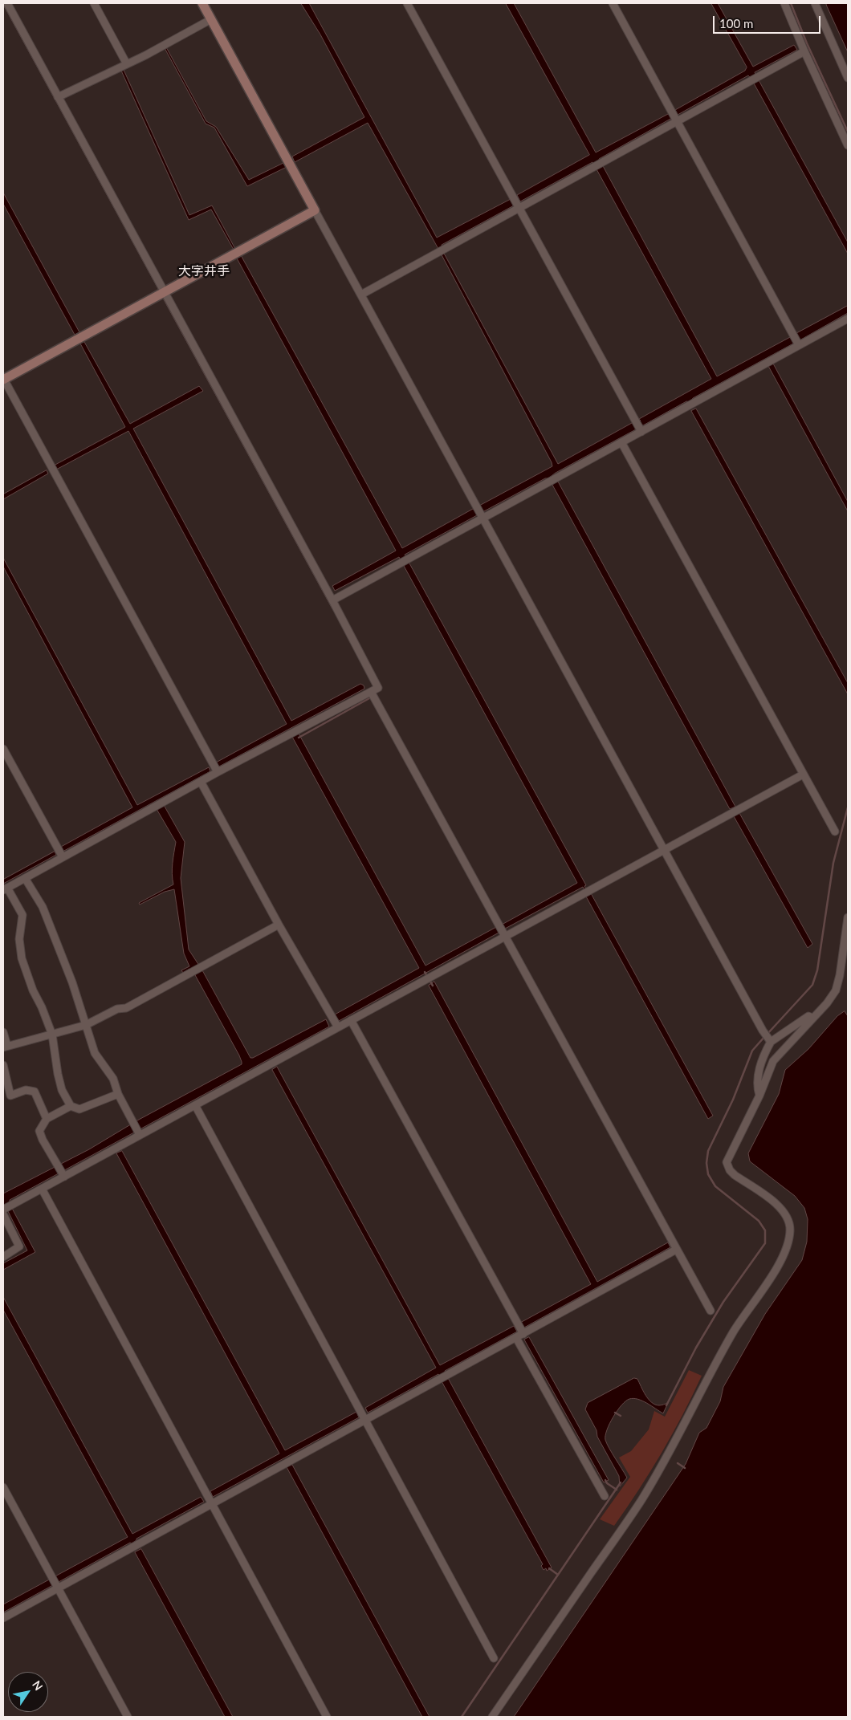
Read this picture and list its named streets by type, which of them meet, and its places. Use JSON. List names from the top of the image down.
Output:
{
  "districts": ["大字井手"],
  "scale_bar": "100 m",
  "north": "top right"
}
